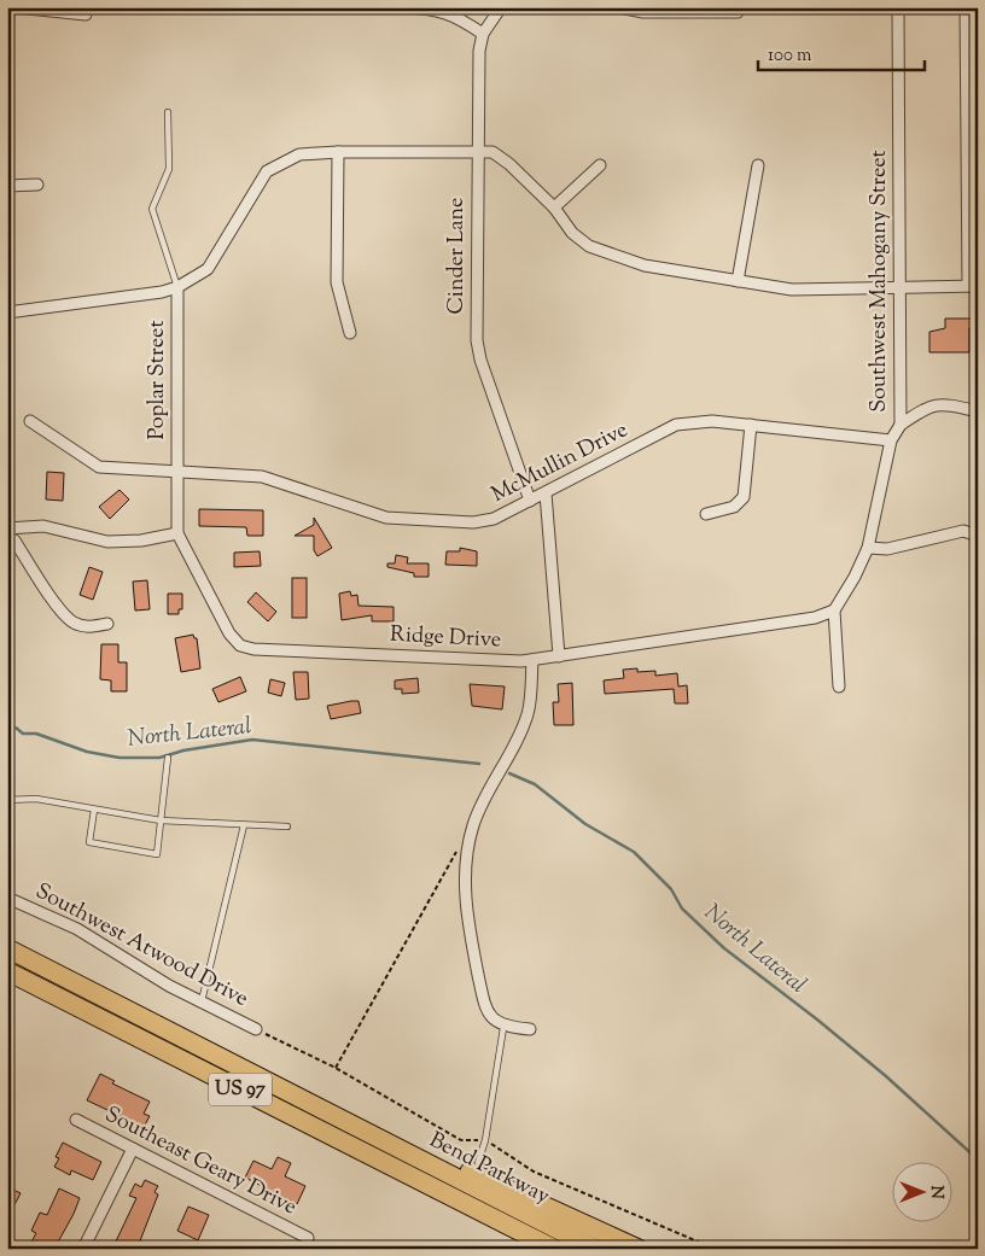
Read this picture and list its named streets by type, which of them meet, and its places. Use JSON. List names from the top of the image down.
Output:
{
  "streets": {
    "highway": ["US 97", "Bend Parkway"],
    "street": [
      "Cinder Lane",
      "Southwest Mahogany Street",
      "Poplar Street",
      "McMullin Drive",
      "Ridge Drive",
      "Southwest Atwood Drive",
      "Southeast Geary Drive"
    ]
  },
  "crossings": [
    ["Cinder Lane", "McMullin Drive"],
    ["Southwest Mahogany Street", "McMullin Drive"],
    ["Southwest Mahogany Street", "Ridge Drive"],
    ["Poplar Street", "McMullin Drive"],
    ["Poplar Street", "Ridge Drive"],
    ["McMullin Drive", "Ridge Drive"],
    ["US 97", "Bend Parkway"]
  ],
  "water": ["North Lateral"],
  "scale_bar": "100 m",
  "north": "right"
}
